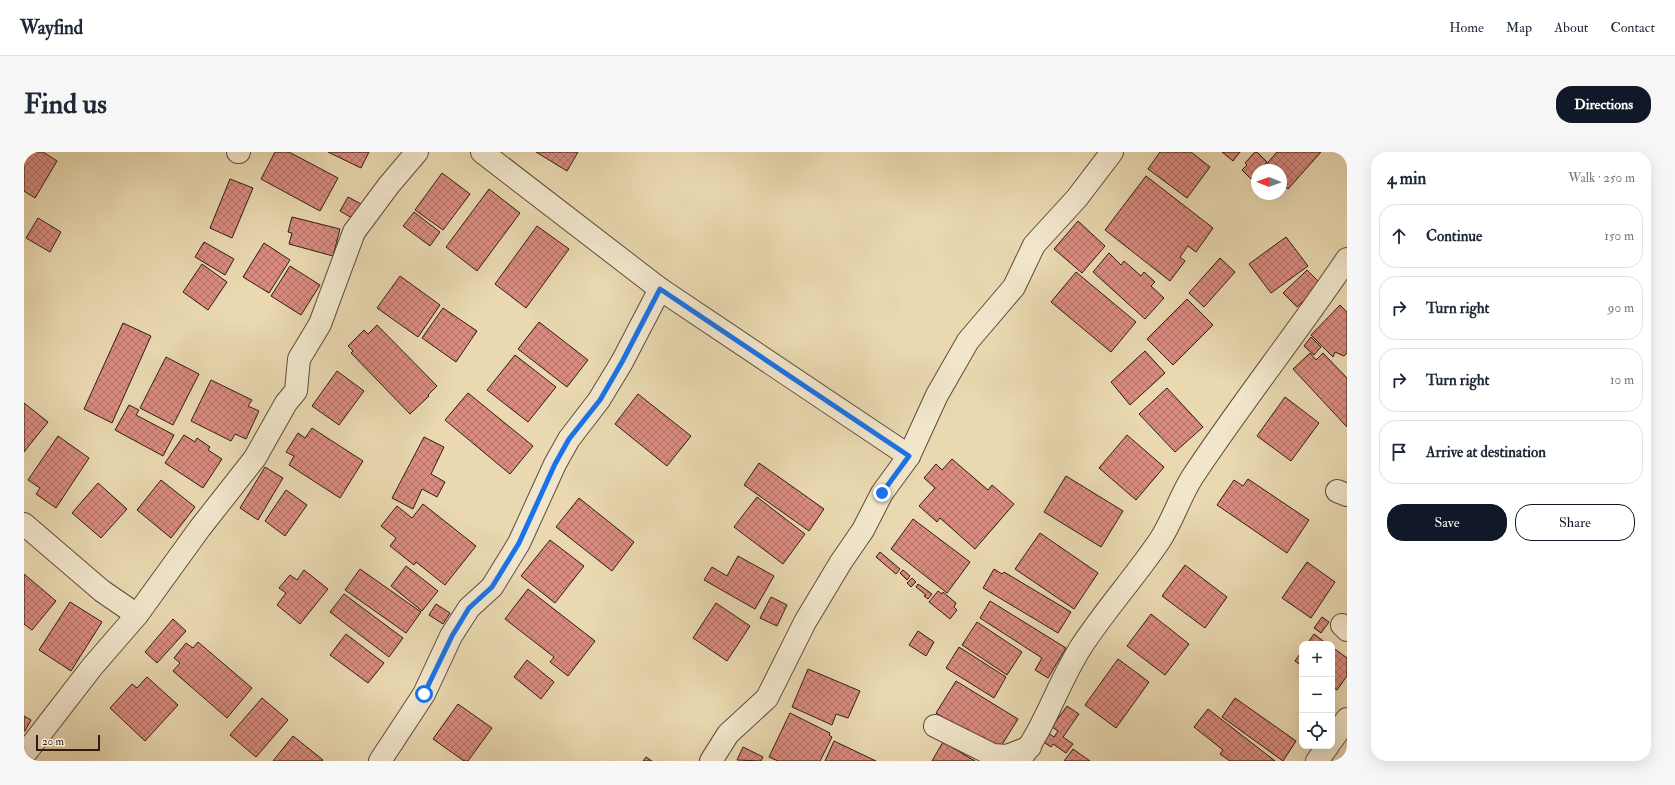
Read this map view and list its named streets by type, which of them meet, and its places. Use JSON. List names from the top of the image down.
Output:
{
  "scale_bar": "20 m",
  "north": "left",
  "page": {
    "header": "Wayfind",
    "nav": [
      "Home",
      "Map",
      "About",
      "Contact"
    ],
    "buttons": [
      "Directions",
      ["Save", "Share"]
    ],
    "title": "Find us",
    "heading": ["4 min", "Walk · 250 m"],
    "list": [
      ["Continue", "150 m"],
      ["Turn right", "90 m"],
      ["Turn right", "10 m"],
      "Arrive at destination"
    ],
    "map_buttons": ["+", "−"],
    "scale": "20 m"
  }
}
